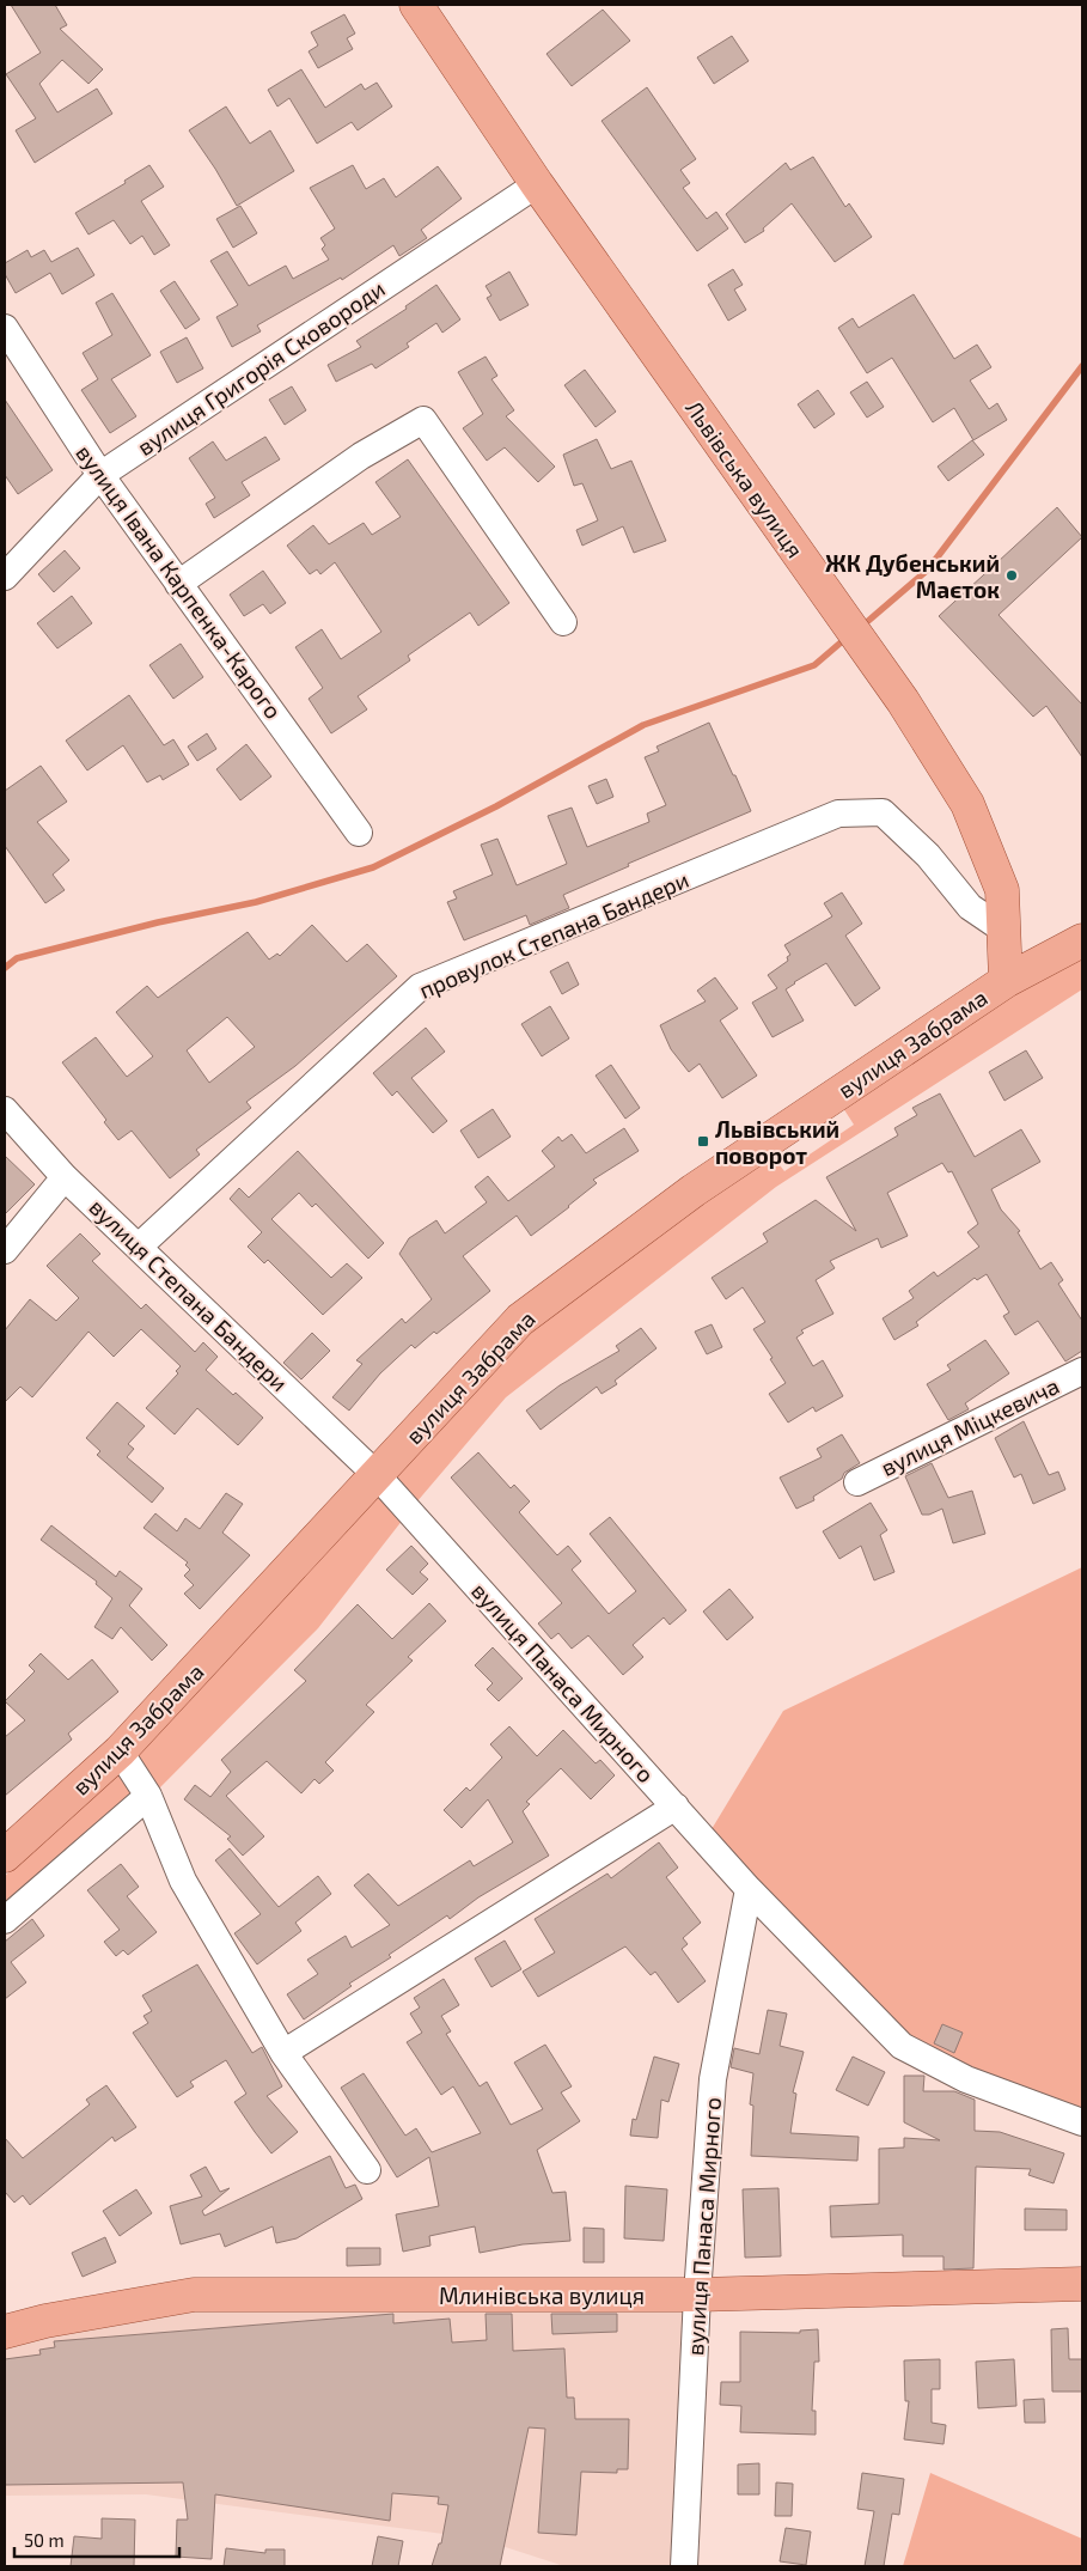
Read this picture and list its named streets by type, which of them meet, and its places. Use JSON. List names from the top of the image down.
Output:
{
  "streets": {
    "main road": ["Львівська вулиця", "вулиця Забрама", "Млинівська вулиця"],
    "street": [
      "вулиця Григорія Сковороди",
      "вулиця Івана Карпенка-Карого",
      "провулок Степана Бандери",
      "вулиця Степана Бандери",
      "вулиця Міцкевича",
      "вулиця Панаса Мирного"
    ]
  },
  "crossings": [
    ["вулиця Григорія Сковороди", "Львівська вулиця"],
    ["вулиця Григорія Сковороди", "вулиця Івана Карпенка-Карого"],
    ["Львівська вулиця", "провулок Степана Бандери"],
    ["Львівська вулиця", "вулиця Забрама"],
    ["провулок Степана Бандери", "вулиця Степана Бандери"],
    ["вулиця Забрама", "вулиця Степана Бандери"],
    ["вулиця Забрама", "вулиця Панаса Мирного"],
    ["вулиця Степана Бандери", "вулиця Панаса Мирного"],
    ["вулиця Панаса Мирного", "Млинівська вулиця"]
  ],
  "places": {
    "other": ["ЖК Дубенський Маєток"],
    "transit": ["Львівський поворот"]
  },
  "scale_bar": "50 m"
}
